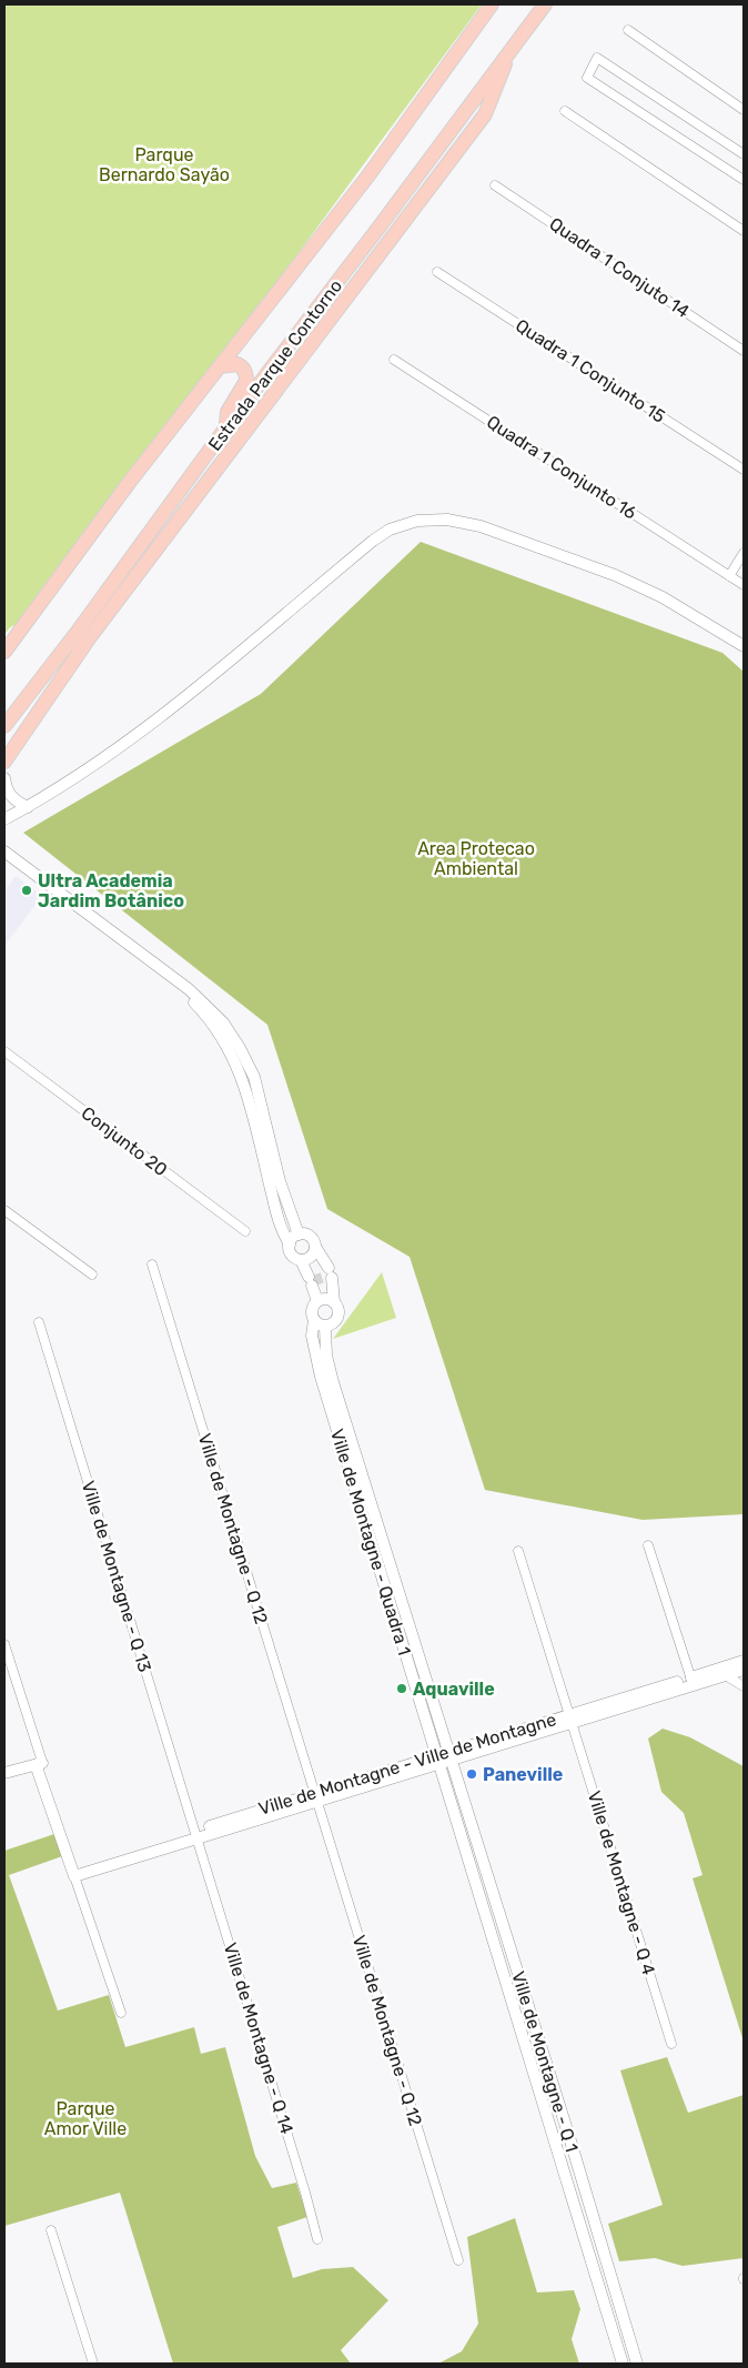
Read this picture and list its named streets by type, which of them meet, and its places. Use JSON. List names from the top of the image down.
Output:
{
  "streets": {
    "main road": ["Estrada Parque Contorno"],
    "street": [
      "Quadra 1 Conjuto 14",
      "Quadra 1 Conjunto 15",
      "Quadra 1 Conjunto 16",
      "Conjunto 20",
      "Ville de Montagne - Q 12",
      "Ville de Montagne - Quadra 1",
      "Ville de Montagne - Q 13",
      "Ville de Montagne - Ville de Montagne",
      "Ville de Montagne - Q 4",
      "Ville de Montagne - Q 14",
      "Ville de Montagne - Q 1"
    ]
  },
  "crossings": [
    ["Ville de Montagne - Q 12", "Ville de Montagne - Ville de Montagne"],
    ["Ville de Montagne - Quadra 1", "Ville de Montagne - Ville de Montagne"],
    ["Ville de Montagne - Quadra 1", "Ville de Montagne - Q 1"],
    ["Ville de Montagne - Q 13", "Ville de Montagne - Ville de Montagne"],
    ["Ville de Montagne - Q 13", "Ville de Montagne - Q 14"],
    ["Ville de Montagne - Ville de Montagne", "Ville de Montagne - Q 4"],
    ["Ville de Montagne - Ville de Montagne", "Ville de Montagne - Q 14"],
    ["Ville de Montagne - Ville de Montagne", "Ville de Montagne - Q 1"]
  ],
  "parks": ["Parque Bernardo Sayão", "Area Protecao Ambiental", "Parque Amor Ville"],
  "places": ["Ultra Academia Jardim Botânico", "Aquaville", "Paneville"]
}
